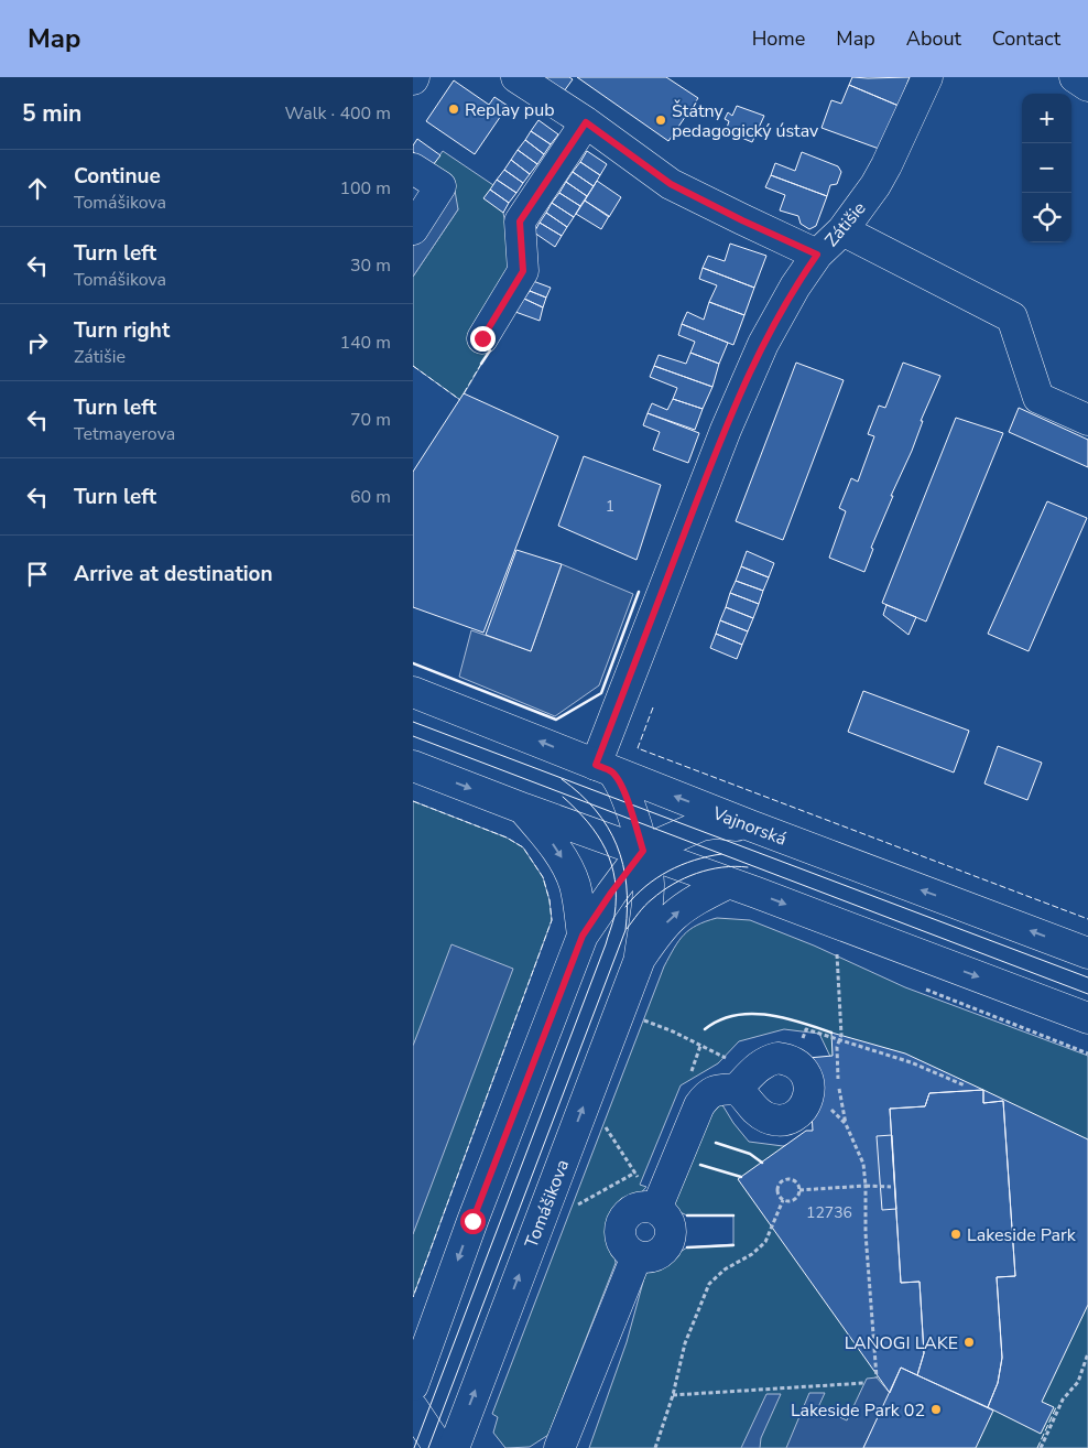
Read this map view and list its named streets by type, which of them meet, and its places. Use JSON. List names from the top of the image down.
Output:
{
  "streets": {
    "main road": ["Zátišie", "Vajnorská", "Tomášikova"]
  },
  "crossings": [
    ["Zátišie", "Vajnorská"],
    ["Zátišie", "Tomášikova"],
    ["Vajnorská", "Tomášikova"]
  ],
  "places": [
    "Replay pub",
    "Štátny pedagogický ústav",
    "Lakeside Park",
    "LANOGI LAKE",
    "Lakeside Park 02"
  ],
  "house_numbers": ["1", "12736"],
  "page": {
    "header": "Map",
    "nav": [
      "Home",
      "Map",
      "About",
      "Contact"
    ],
    "heading": ["5 min", "Walk · 400 m"],
    "map_buttons": ["+", "−"],
    "list": [
      ["Continue", "Tomášikova", "100 m"],
      ["Turn left", "Tomášikova", "30 m"],
      ["Turn right", "Zátišie", "140 m"],
      ["Turn left", "Tetmayerova", "70 m"],
      ["Turn left", "60 m"],
      "Arrive at destination"
    ]
  }
}
